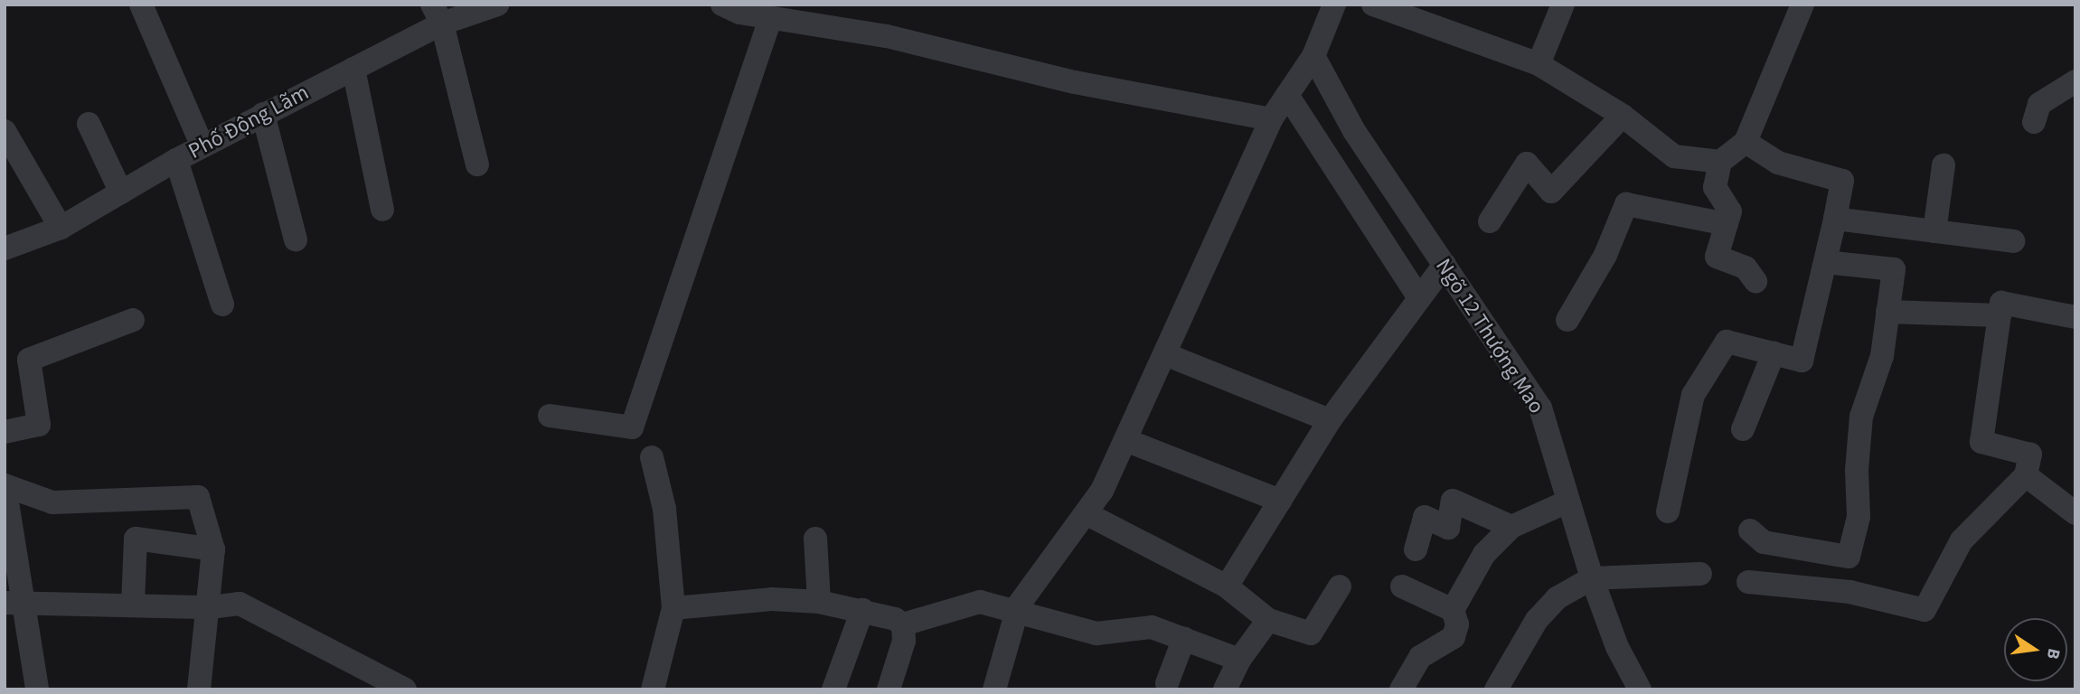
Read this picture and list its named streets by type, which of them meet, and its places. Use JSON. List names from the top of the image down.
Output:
{
  "streets": {
    "street": ["Phố Động Lãm", "Ngõ 12 Thượng Mao"]
  },
  "north": "right"
}
